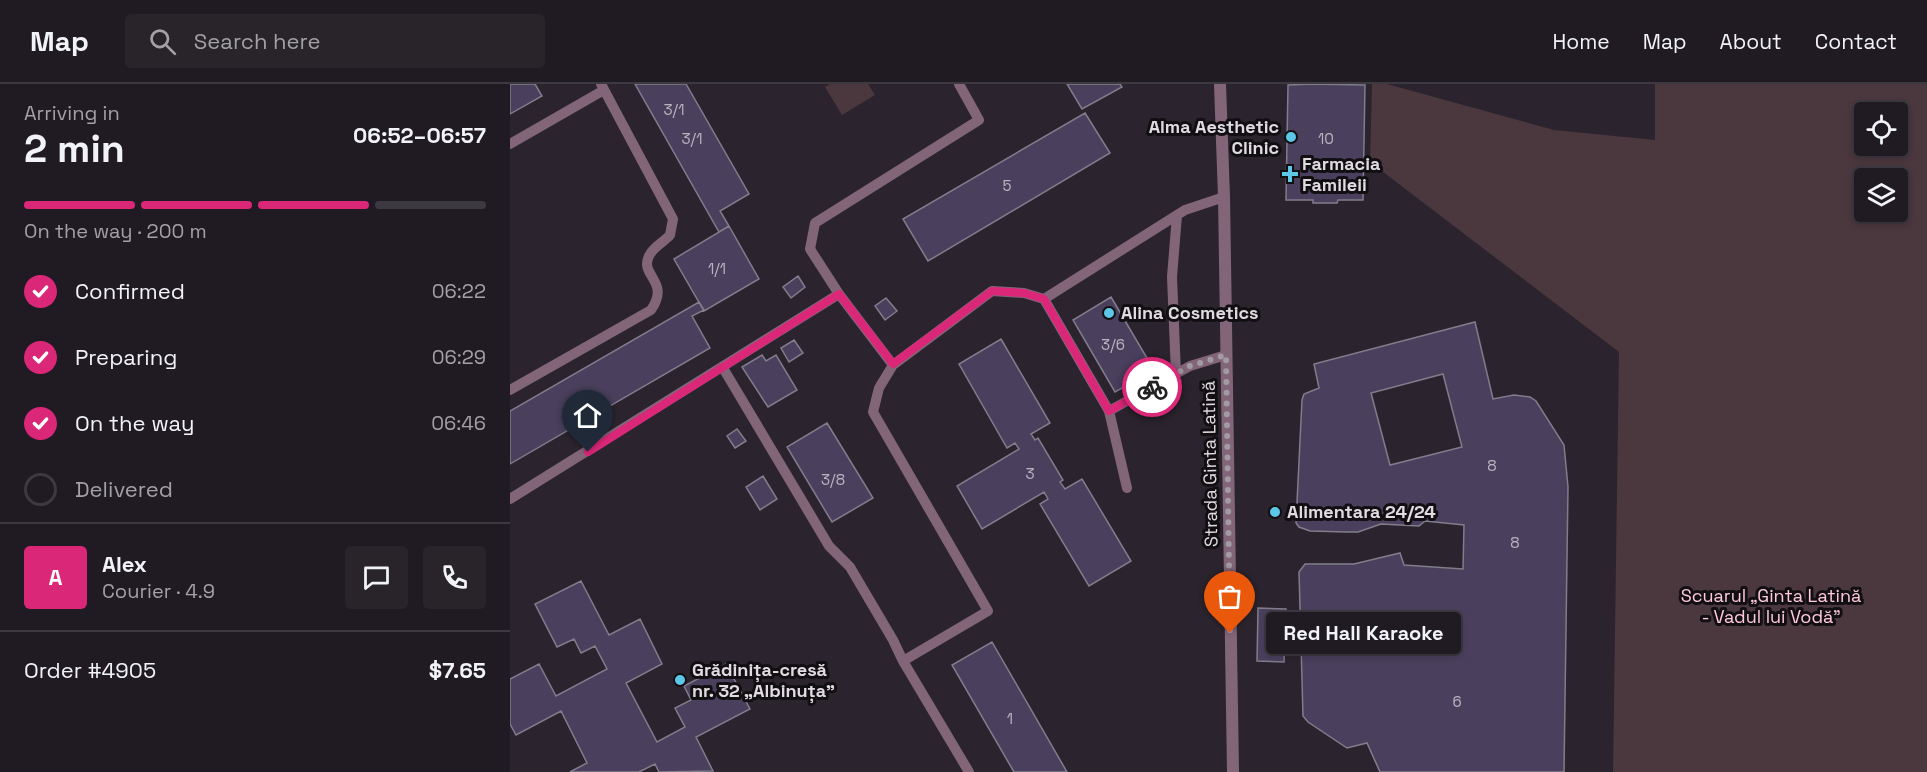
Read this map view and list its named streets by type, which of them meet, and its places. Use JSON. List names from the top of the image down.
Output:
{
  "streets": {
    "street": ["Strada Ginta Latină"]
  },
  "parks": ["Scuarul „Ginta Latină - Vadul lui Vodă”"],
  "places": {
    "other": [
      "Alma Aesthetic Clinic",
      "Alina Cosmetics",
      "Alimentara 24/24",
      "Red Hall Karaoke",
      "Grădinița-cresă nr. 32 „Albinuța”"
    ],
    "health": ["Farmacia Famileii"]
  },
  "house_numbers": [
    "3/1",
    "3/1",
    "10",
    "5",
    "1/1",
    "3/6",
    "8",
    "3",
    "3/8",
    "8",
    "6",
    "1"
  ],
  "page": {
    "header": "Map",
    "search": "Search here",
    "nav": [
      "Home",
      "Map",
      "About",
      "Contact"
    ],
    "heading": ["2 min", "Arriving in", "06:52–06:57"],
    "panel": [
      "Alex",
      "Courier · 4.9",
      "Order #4905",
      "$7.65"
    ],
    "bar": "On the way · 200 m",
    "list": [
      ["Confirmed", "06:22"],
      ["Preparing", "06:29"],
      ["On the way", "06:46"],
      "Delivered"
    ],
    "round": "A",
    "bubble": "Red Hall Karaoke"
  }
}
